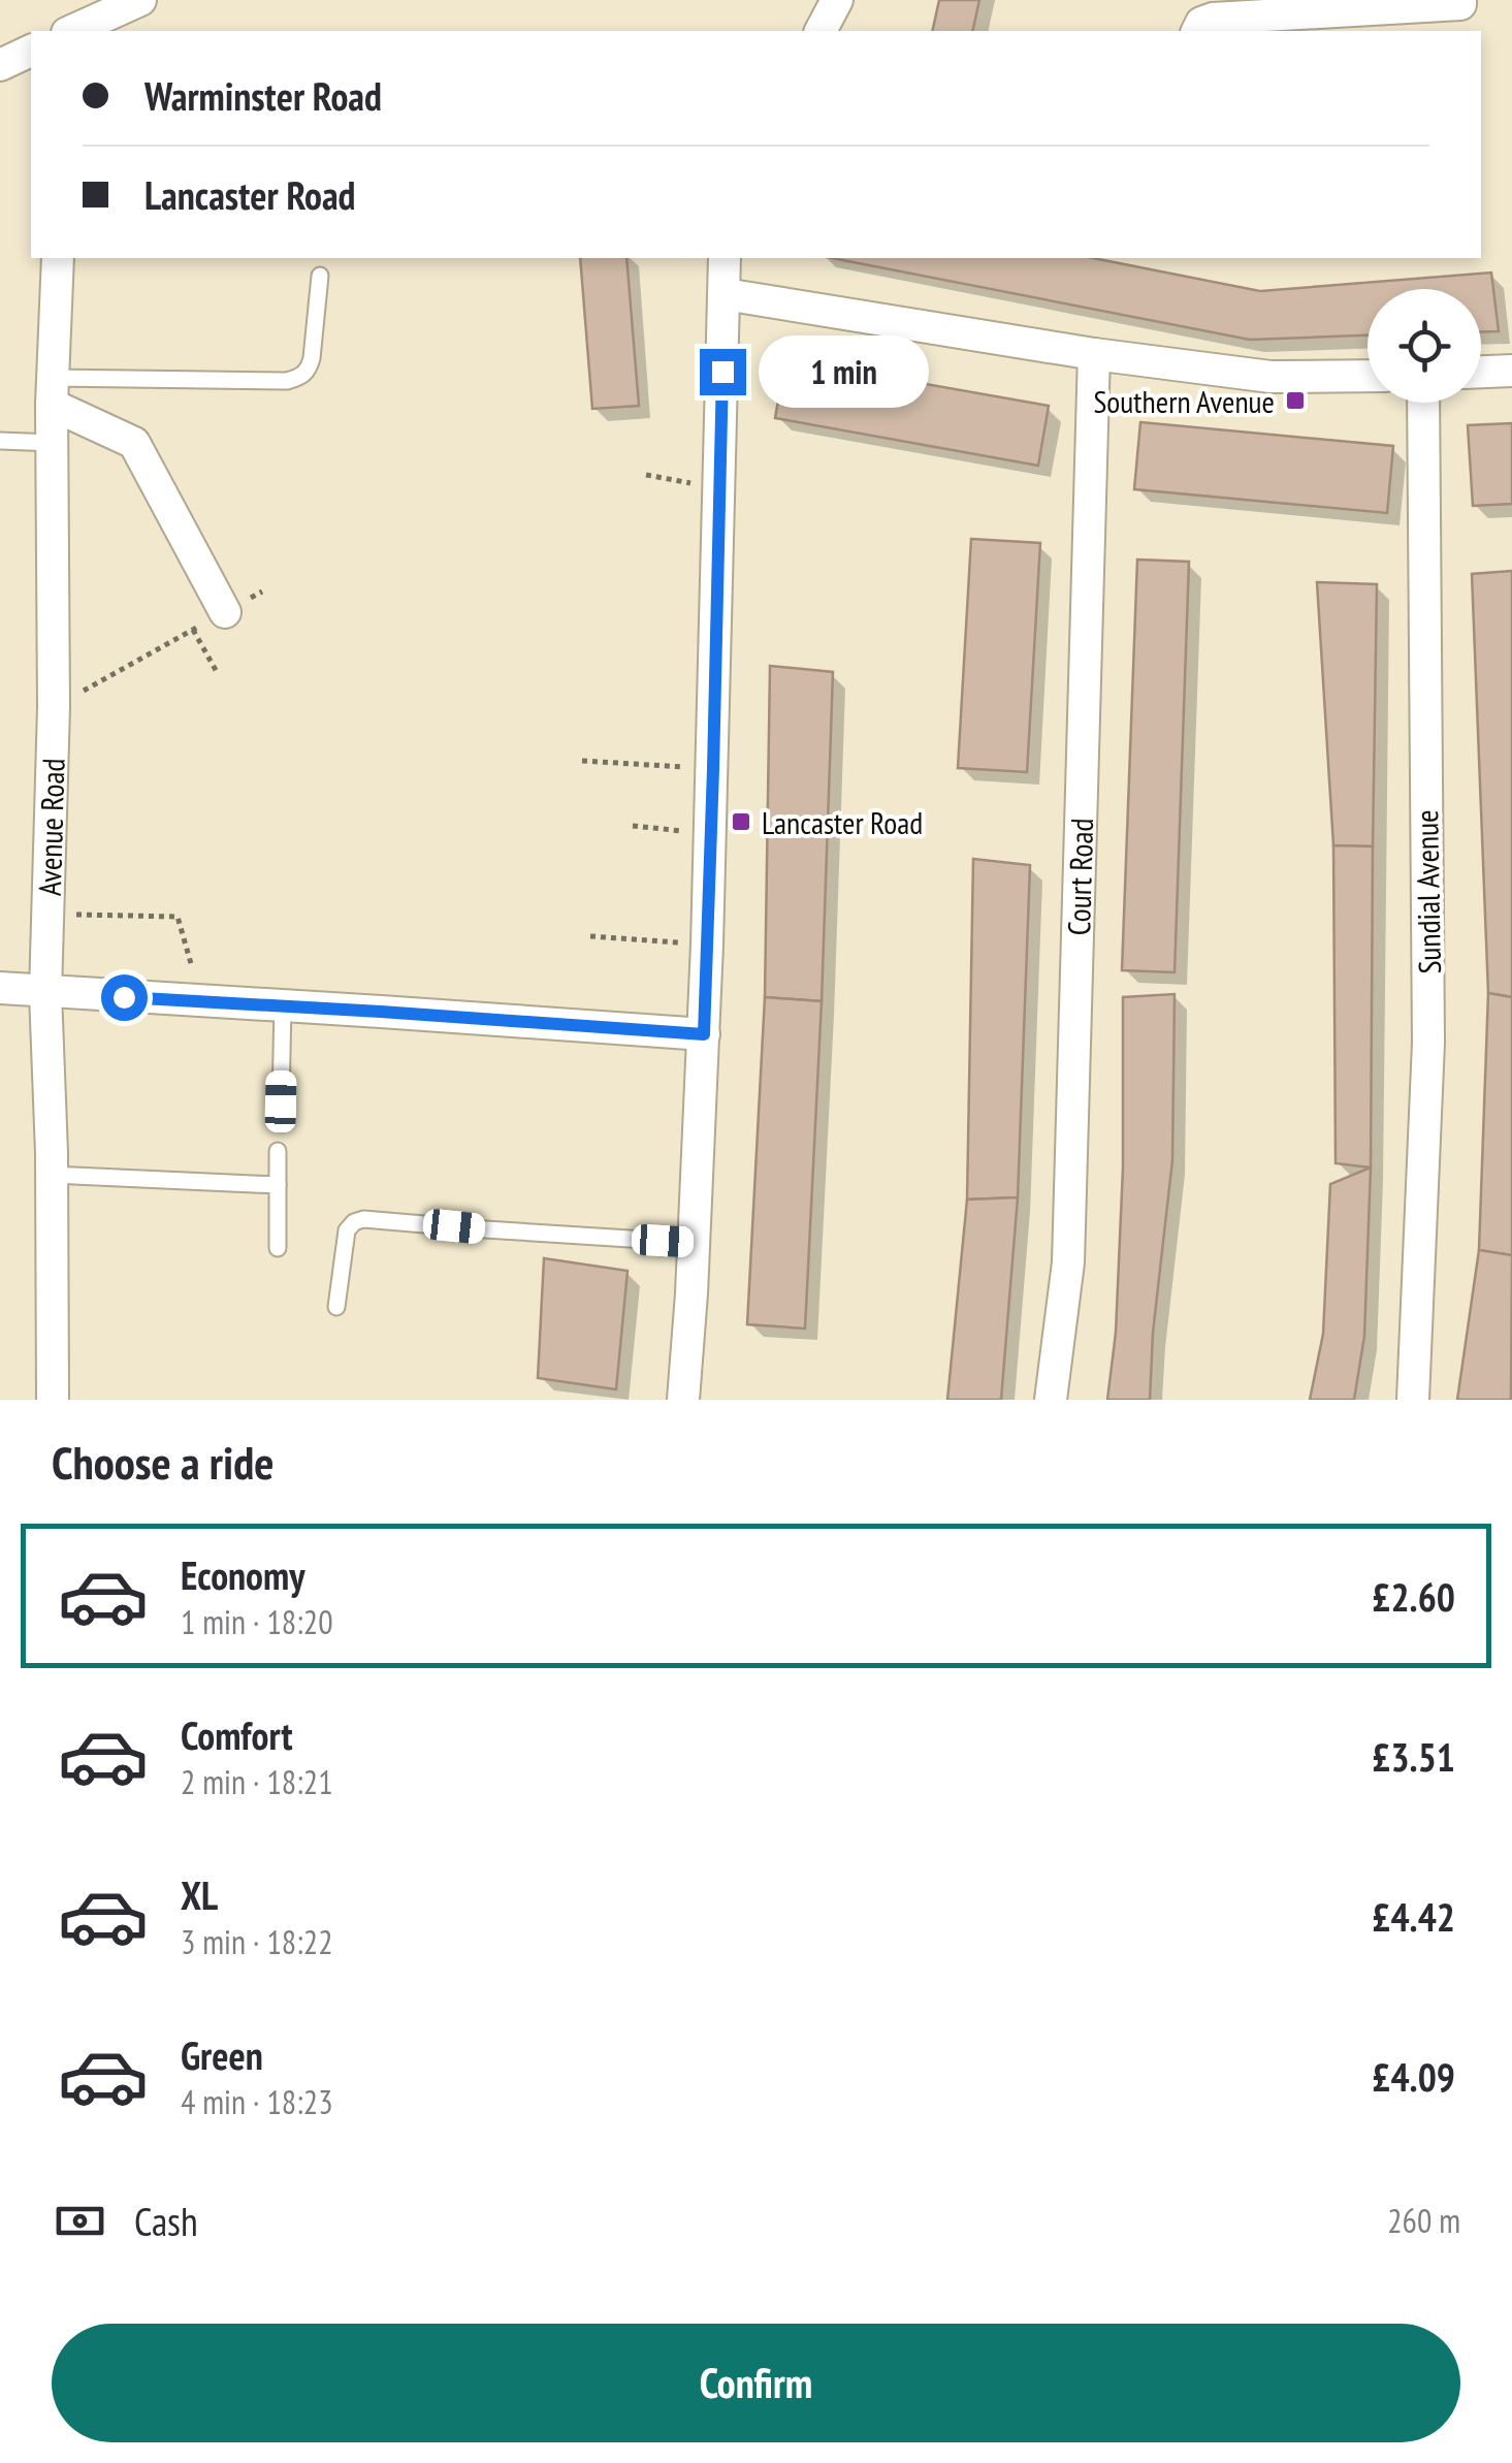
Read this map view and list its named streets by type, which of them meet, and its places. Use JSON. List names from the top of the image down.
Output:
{
  "streets": {
    "street": ["Avenue Road", "Court Road", "Sundial Avenue"]
  },
  "places": {
    "transit": ["Southern Avenue", "Lancaster Road"]
  },
  "page": {
    "banner": ["Warminster Road", "Lancaster Road"],
    "bubble": "1 min",
    "heading": "Choose a ride",
    "list": [
      {
        "name": "Economy",
        "note": "1 min · 18:20",
        "value": "£2.60"
      },
      {
        "name": "Comfort",
        "note": "2 min · 18:21",
        "value": "£3.51"
      },
      {
        "name": "XL",
        "note": "3 min · 18:22",
        "value": "£4.42"
      },
      {
        "name": "Green",
        "note": "4 min · 18:23",
        "value": "£4.09"
      }
    ],
    "pay": ["Cash", "260 m"],
    "buttons": "Confirm"
  }
}
